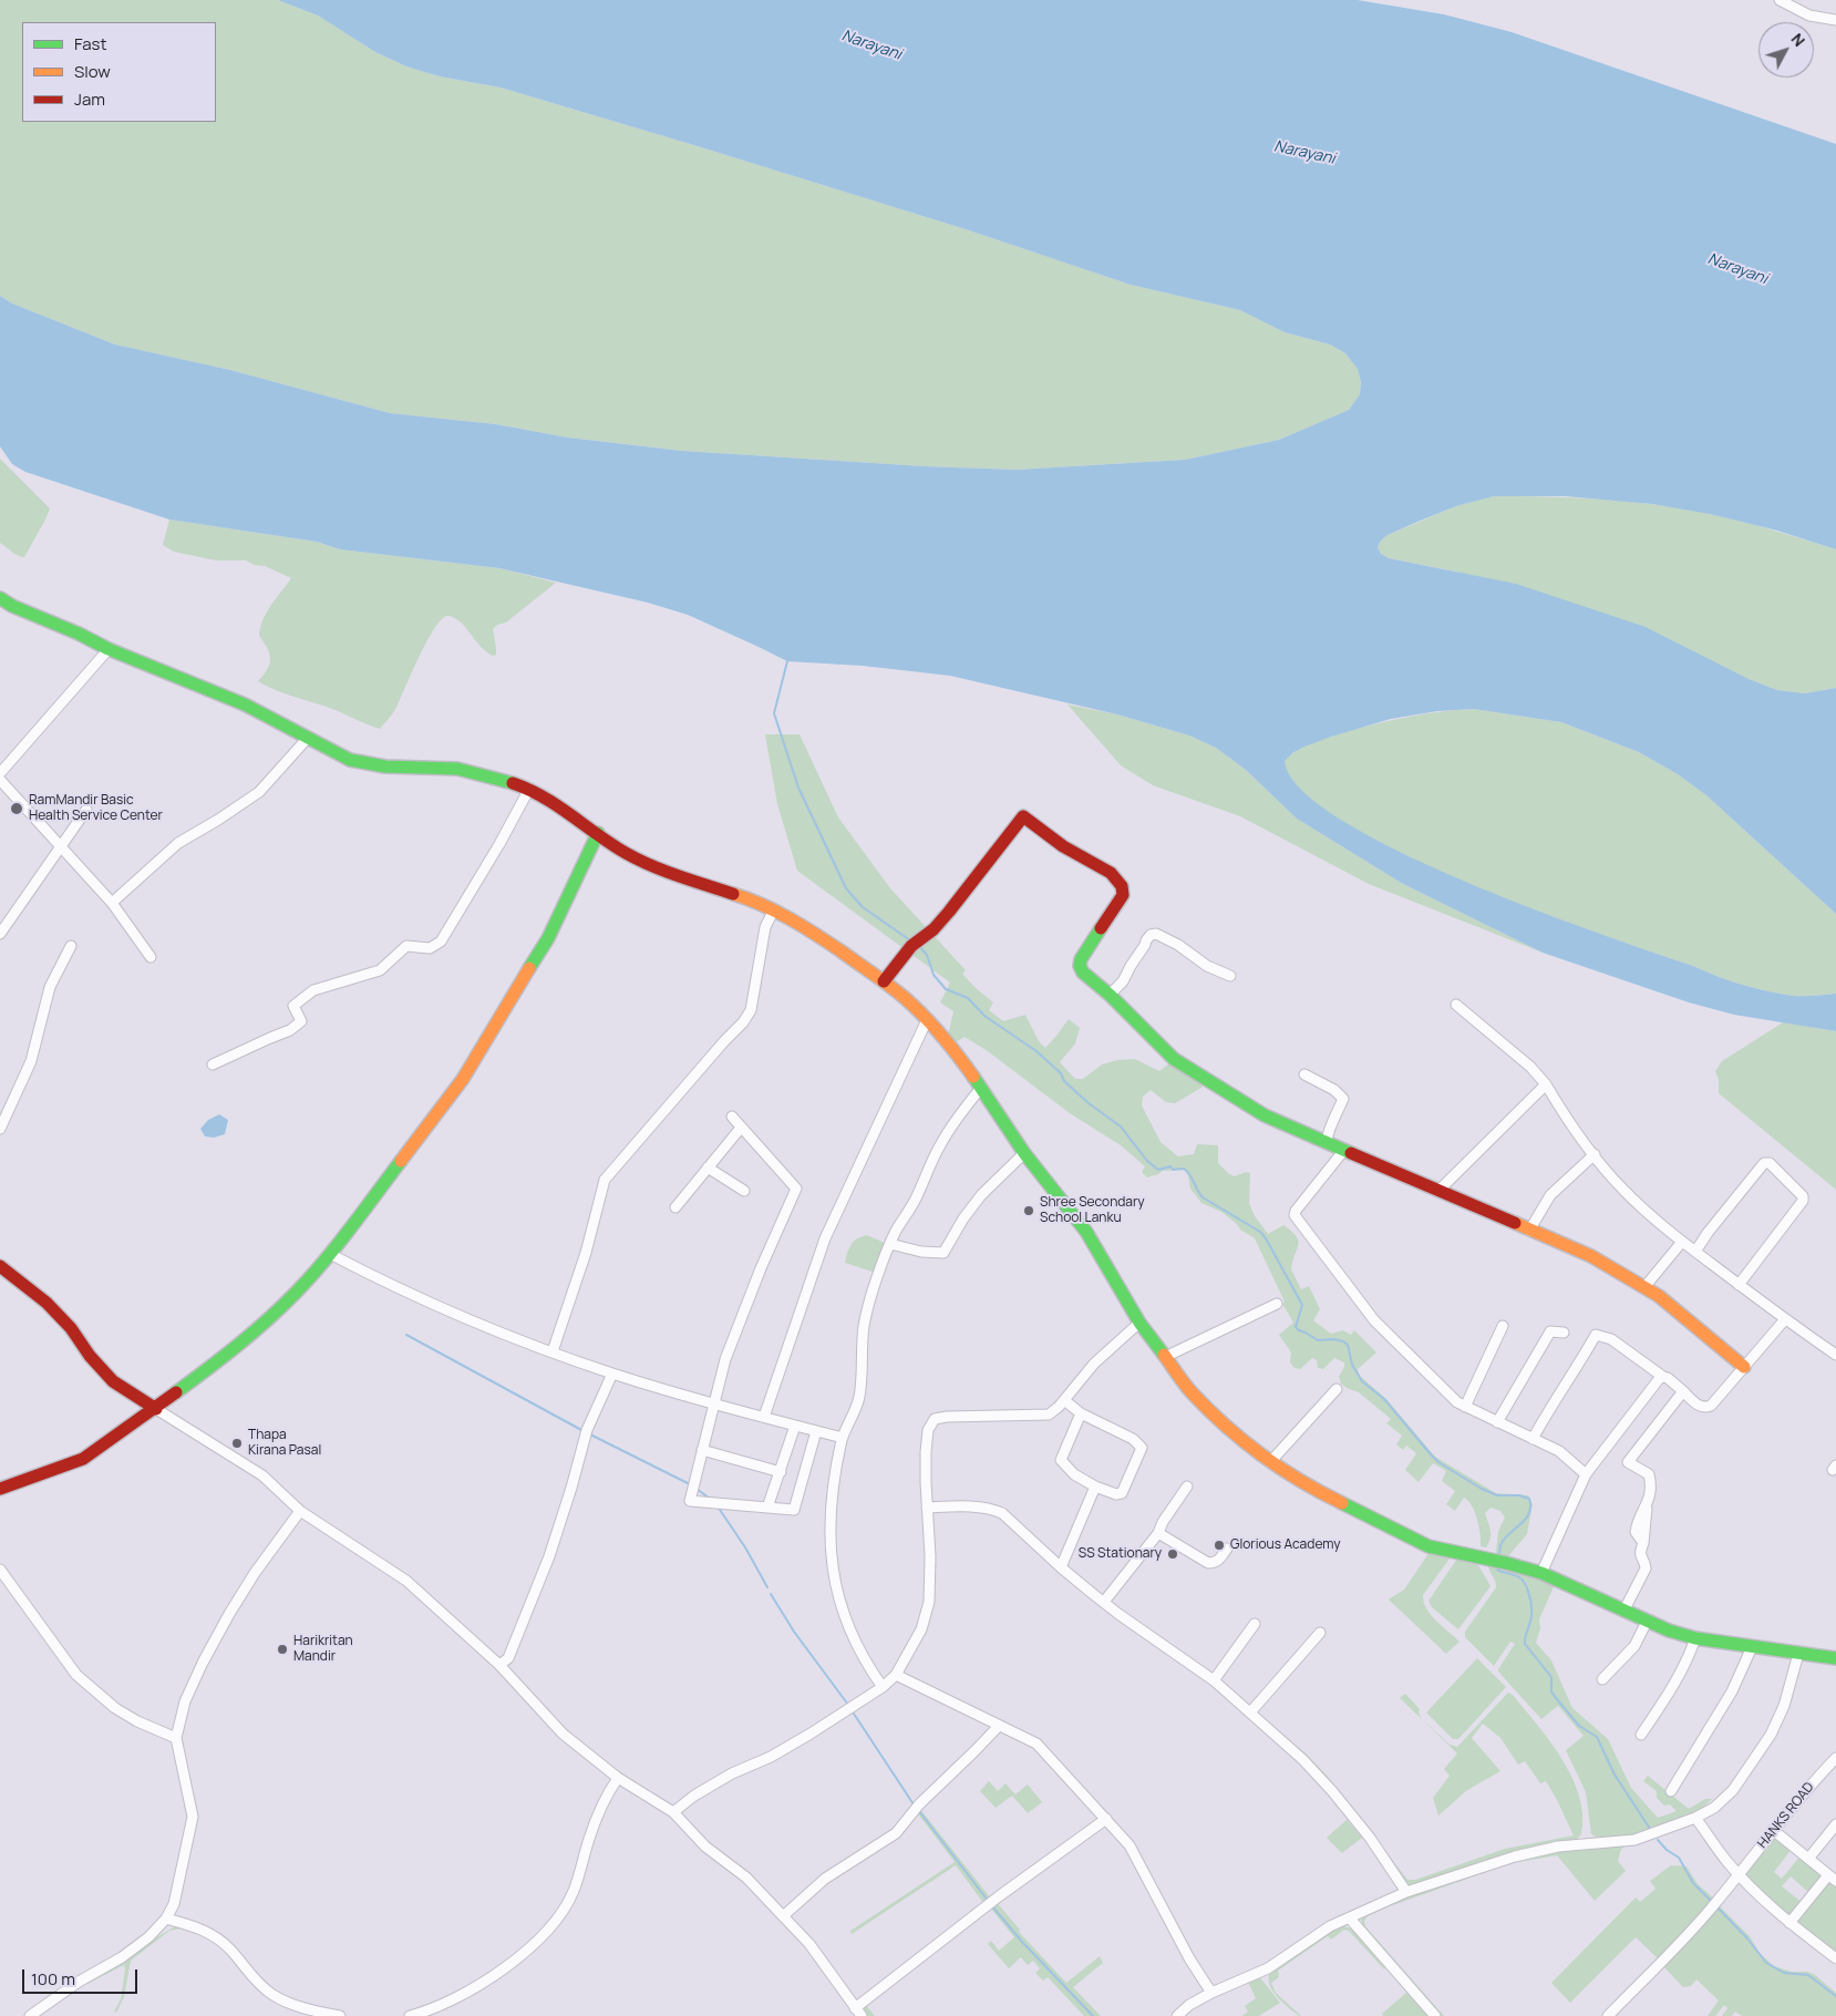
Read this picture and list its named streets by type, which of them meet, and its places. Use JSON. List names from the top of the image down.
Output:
{
  "streets": {
    "street": ["HANKS ROAD"]
  },
  "water": ["Narayani"],
  "places": [
    "RamMandir Basic Health Service Center",
    "Shree Secondary School Lanku",
    "Thapa Kirana Pasal",
    "Glorious Academy",
    "SS Stationary",
    "Harikritan Mandir"
  ],
  "legend": ["Fast", "Slow", "Jam"],
  "scale_bar": "100 m",
  "north": "top right"
}
